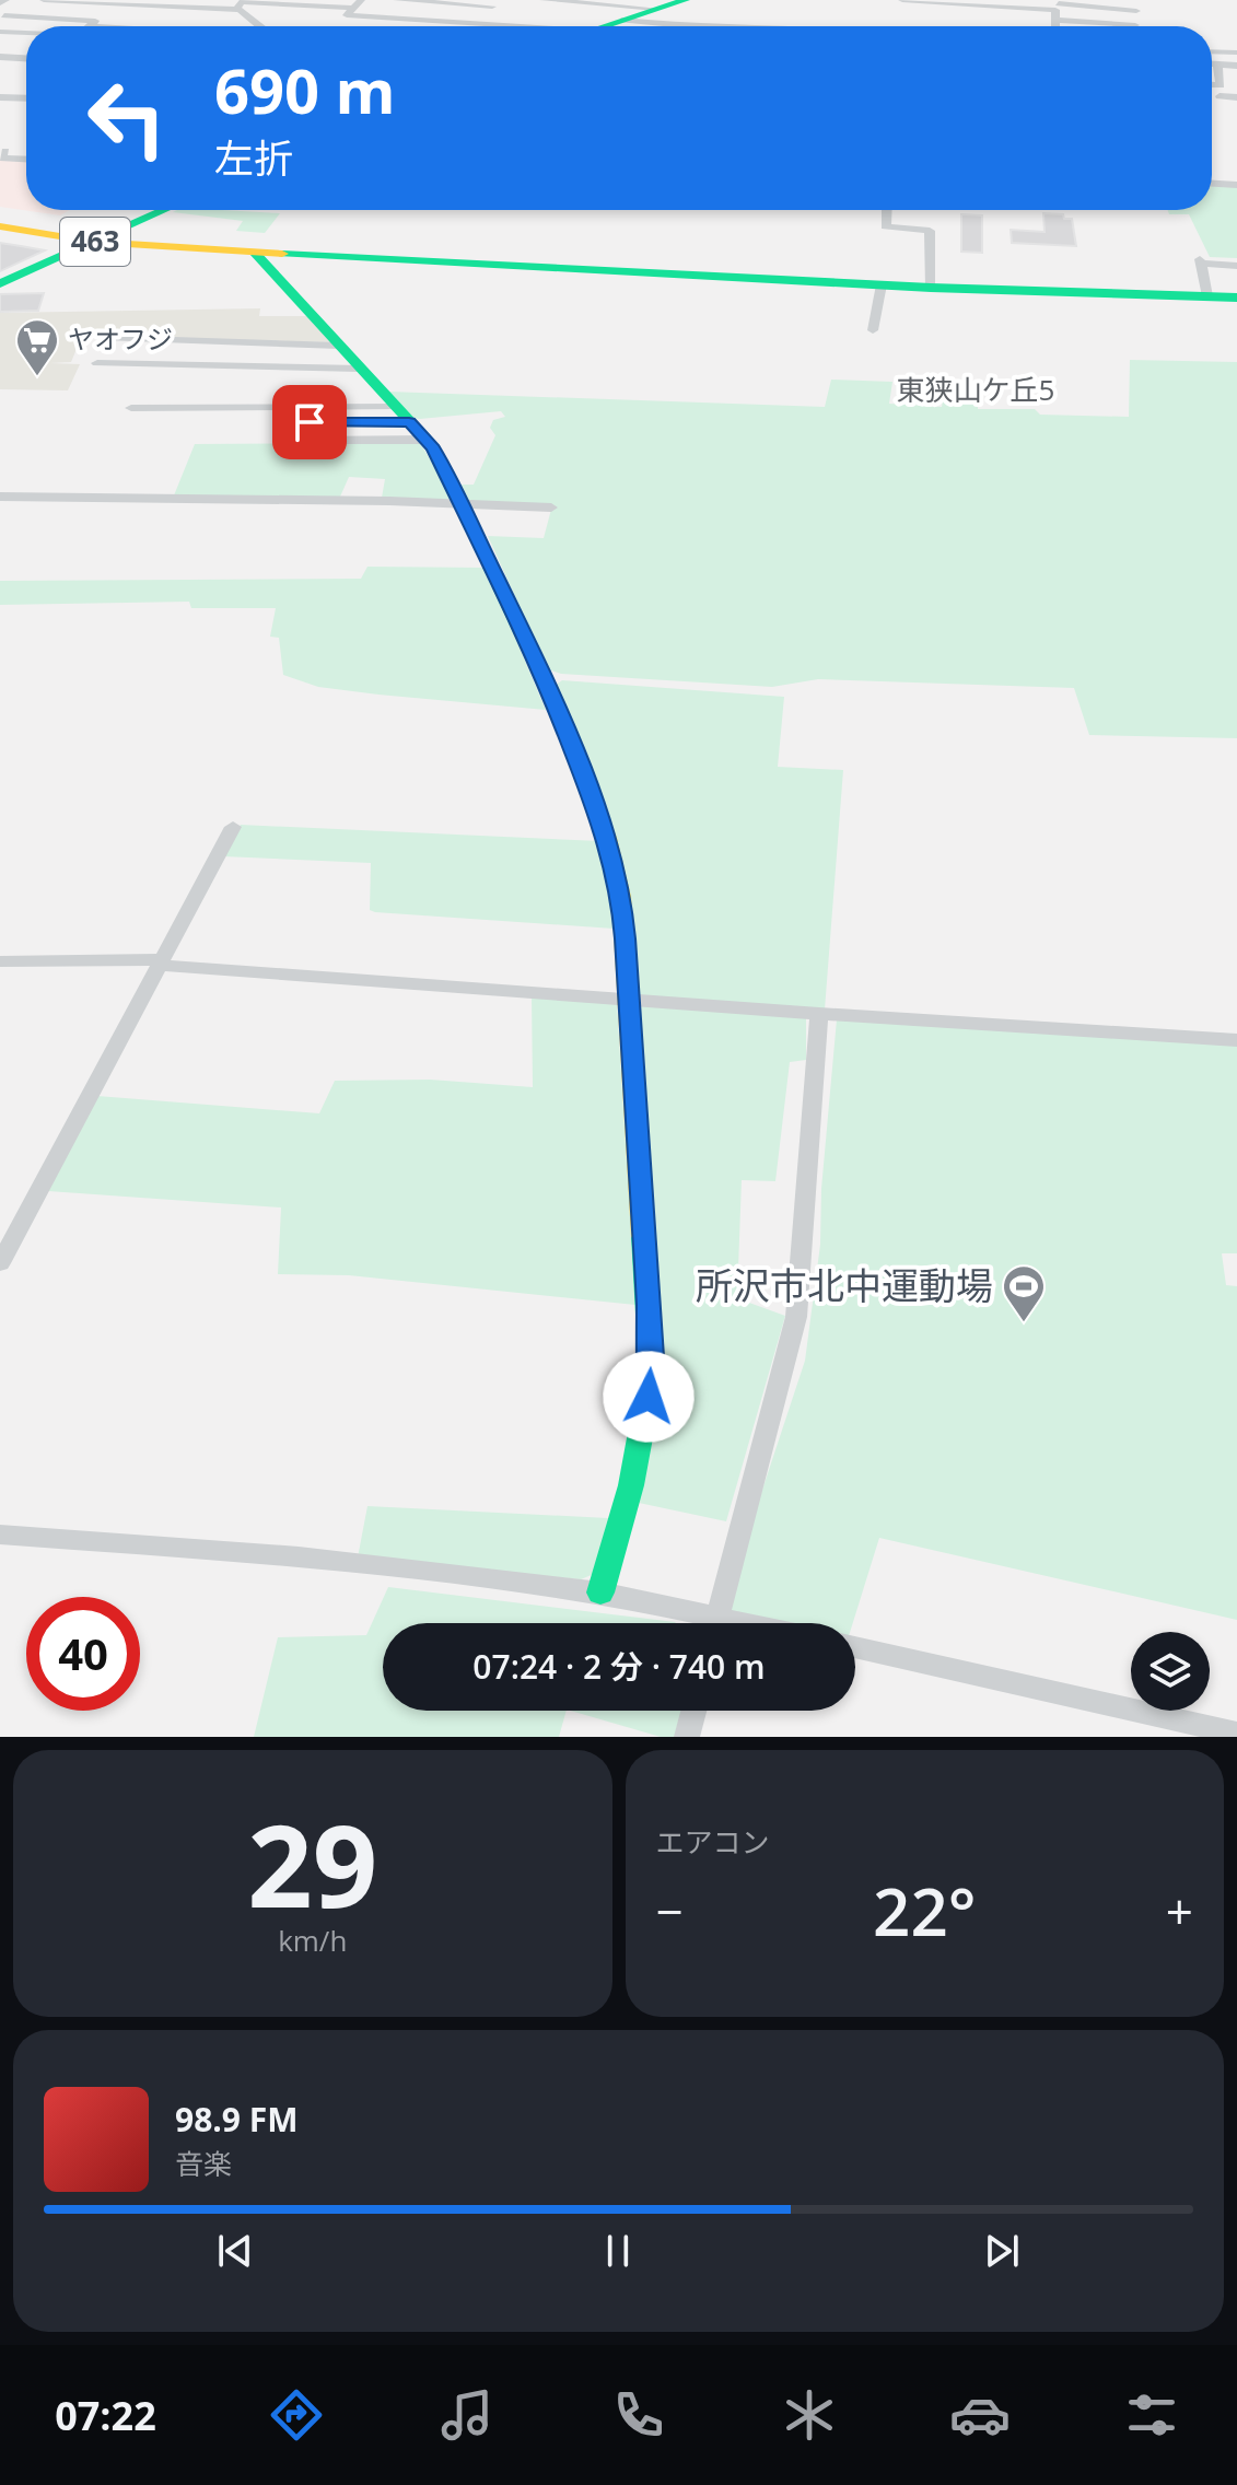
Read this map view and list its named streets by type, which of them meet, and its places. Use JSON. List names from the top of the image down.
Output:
{
  "streets": {
    "main road": ["463"]
  },
  "districts": ["東狭山ケ丘5"],
  "places": {
    "supermarket": ["ヤオフジ"],
    "sports": ["所沢市北中運動場"]
  },
  "page": {
    "turn": ["690 m", "左折"],
    "limit": "40",
    "trip": "07:24 · 2 分 · 740 m",
    "tile": [
      ["29", "km/h"],
      "エアコン"
    ],
    "heat": ["−", "22°", "+"],
    "song": ["98.9 FM", "音楽"],
    "tabs": "07:22"
  }
}
